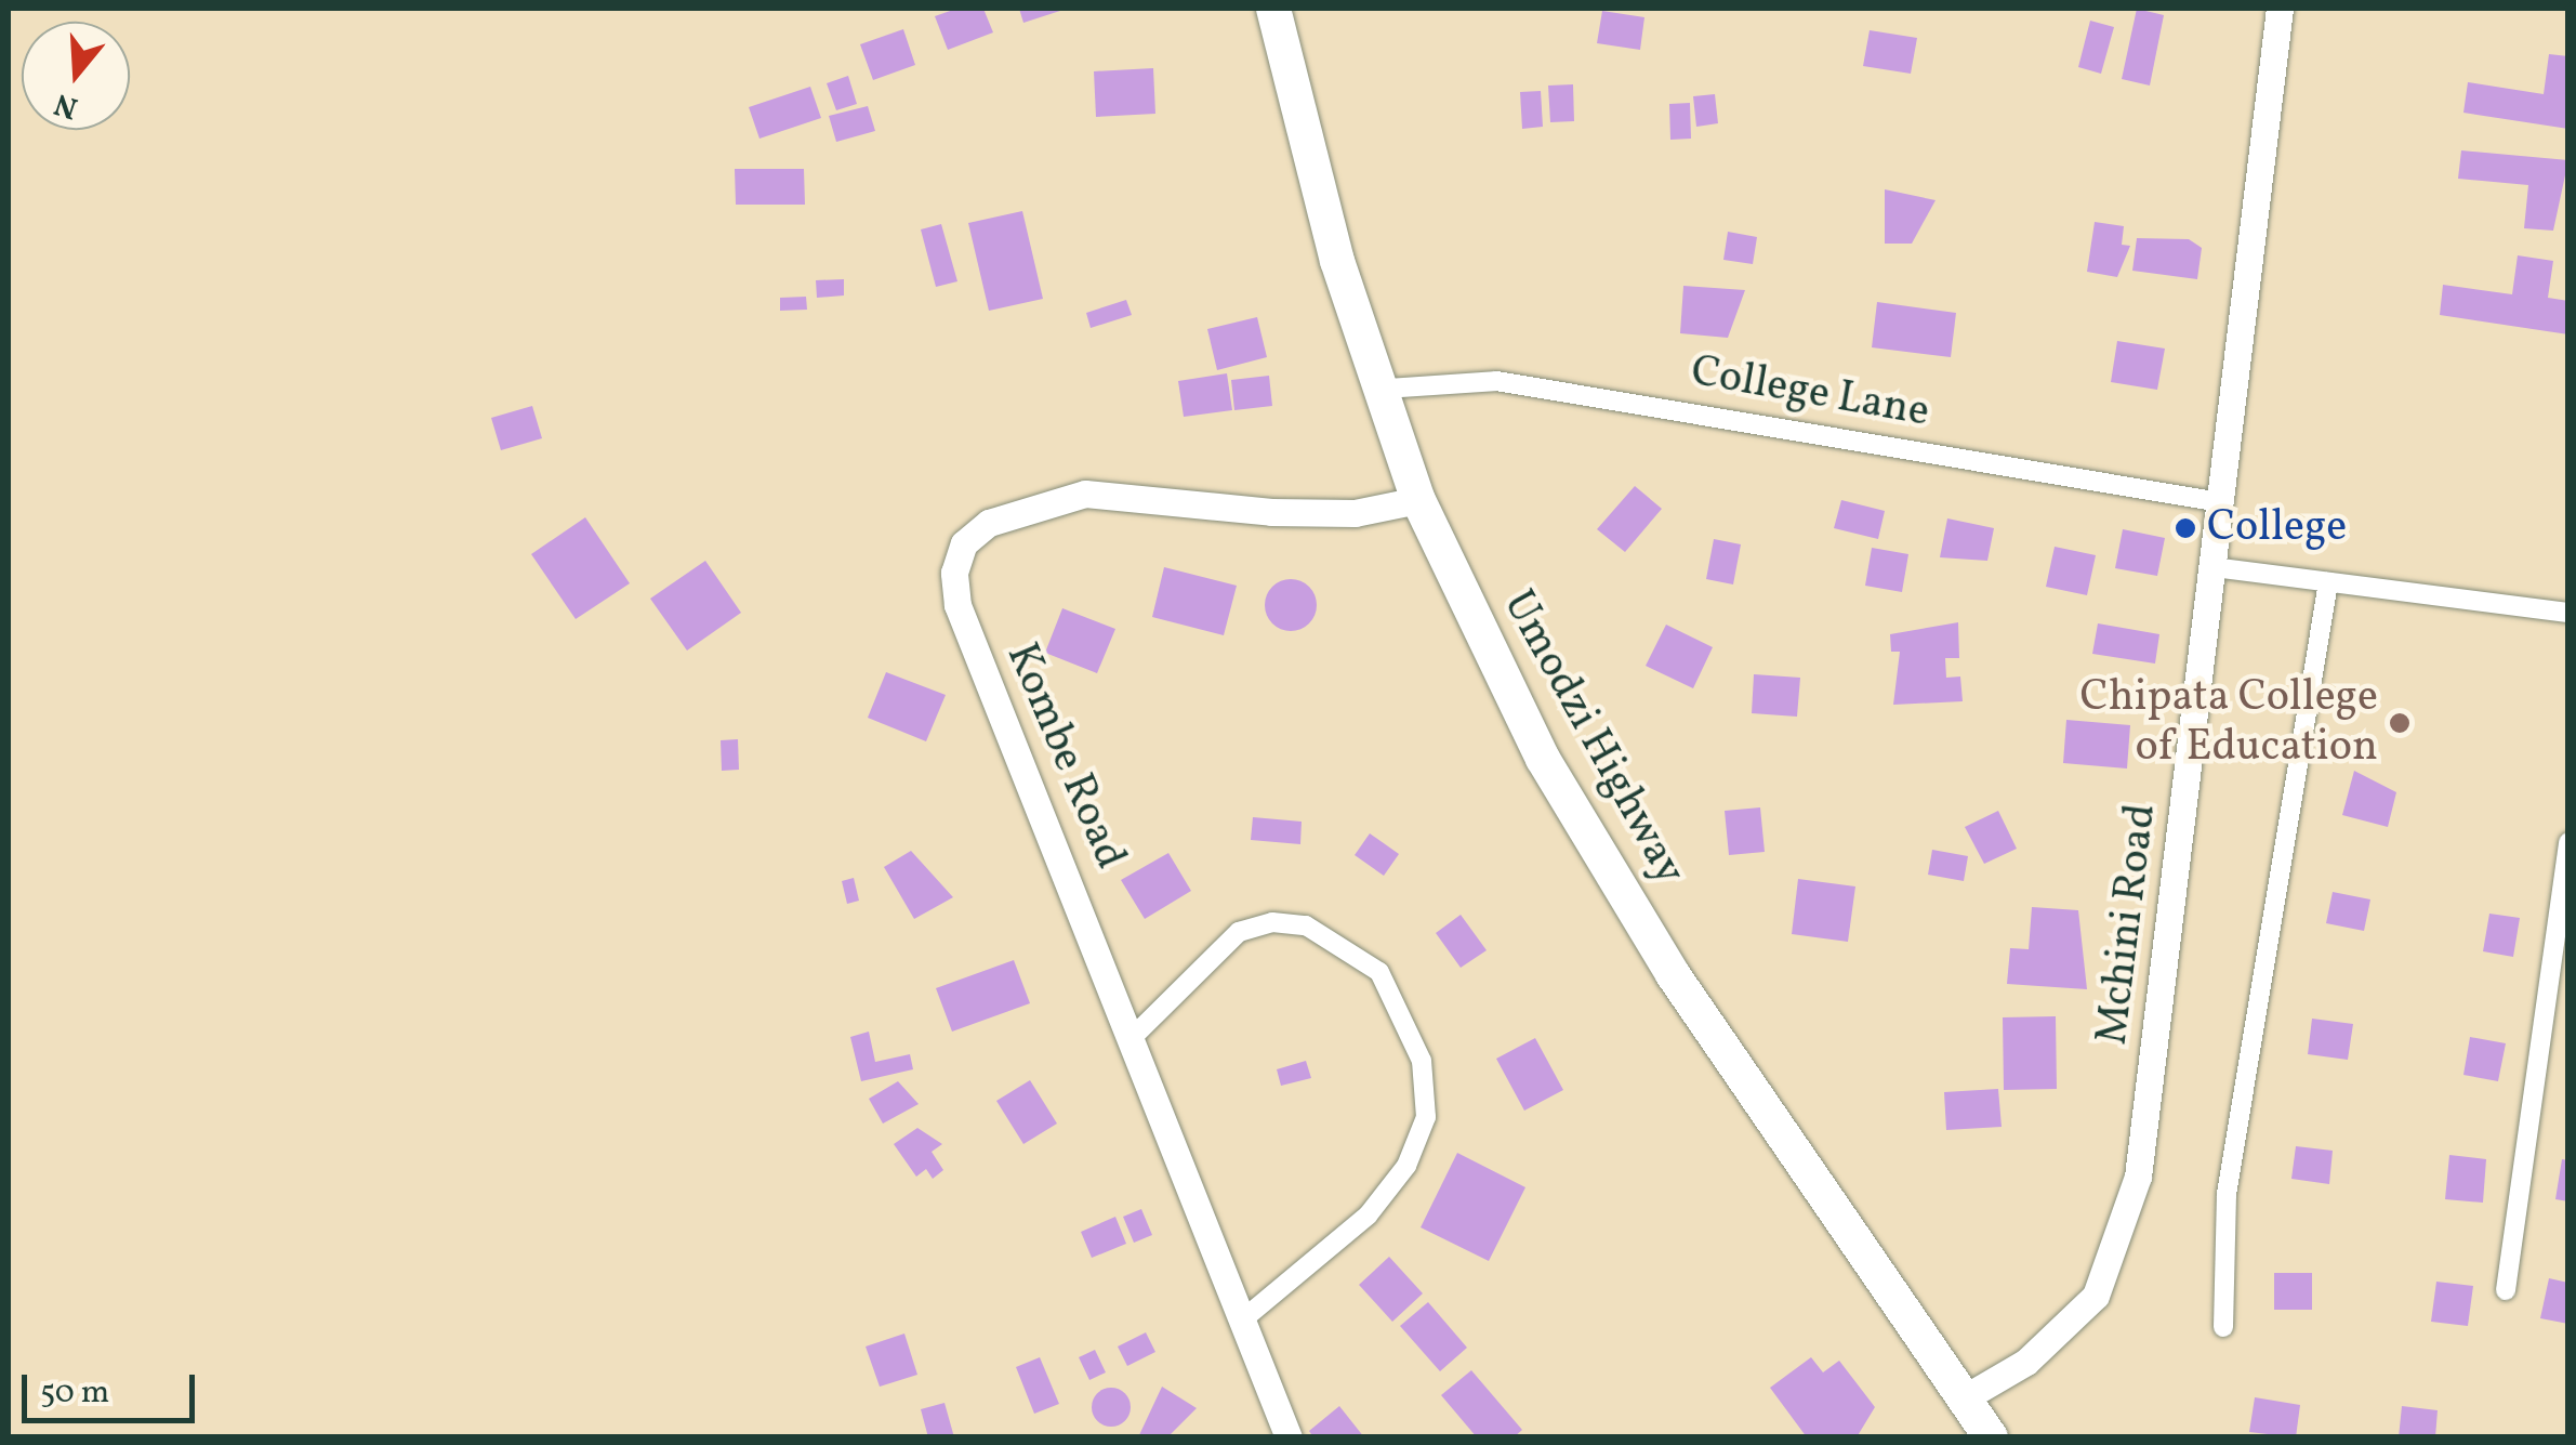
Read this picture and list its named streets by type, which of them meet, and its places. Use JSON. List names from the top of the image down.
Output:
{
  "streets": {
    "highway": ["Umodzi Highway"],
    "street": ["College Lane", "Kombe Road", "Mchini Road"]
  },
  "crossings": [
    ["College Lane", "Umodzi Highway"],
    ["College Lane", "Mchini Road"],
    ["Umodzi Highway", "Kombe Road"],
    ["Umodzi Highway", "Mchini Road"]
  ],
  "places": ["College", "Chipata College of Education"],
  "scale_bar": "50 m",
  "north": "bottom"
}
